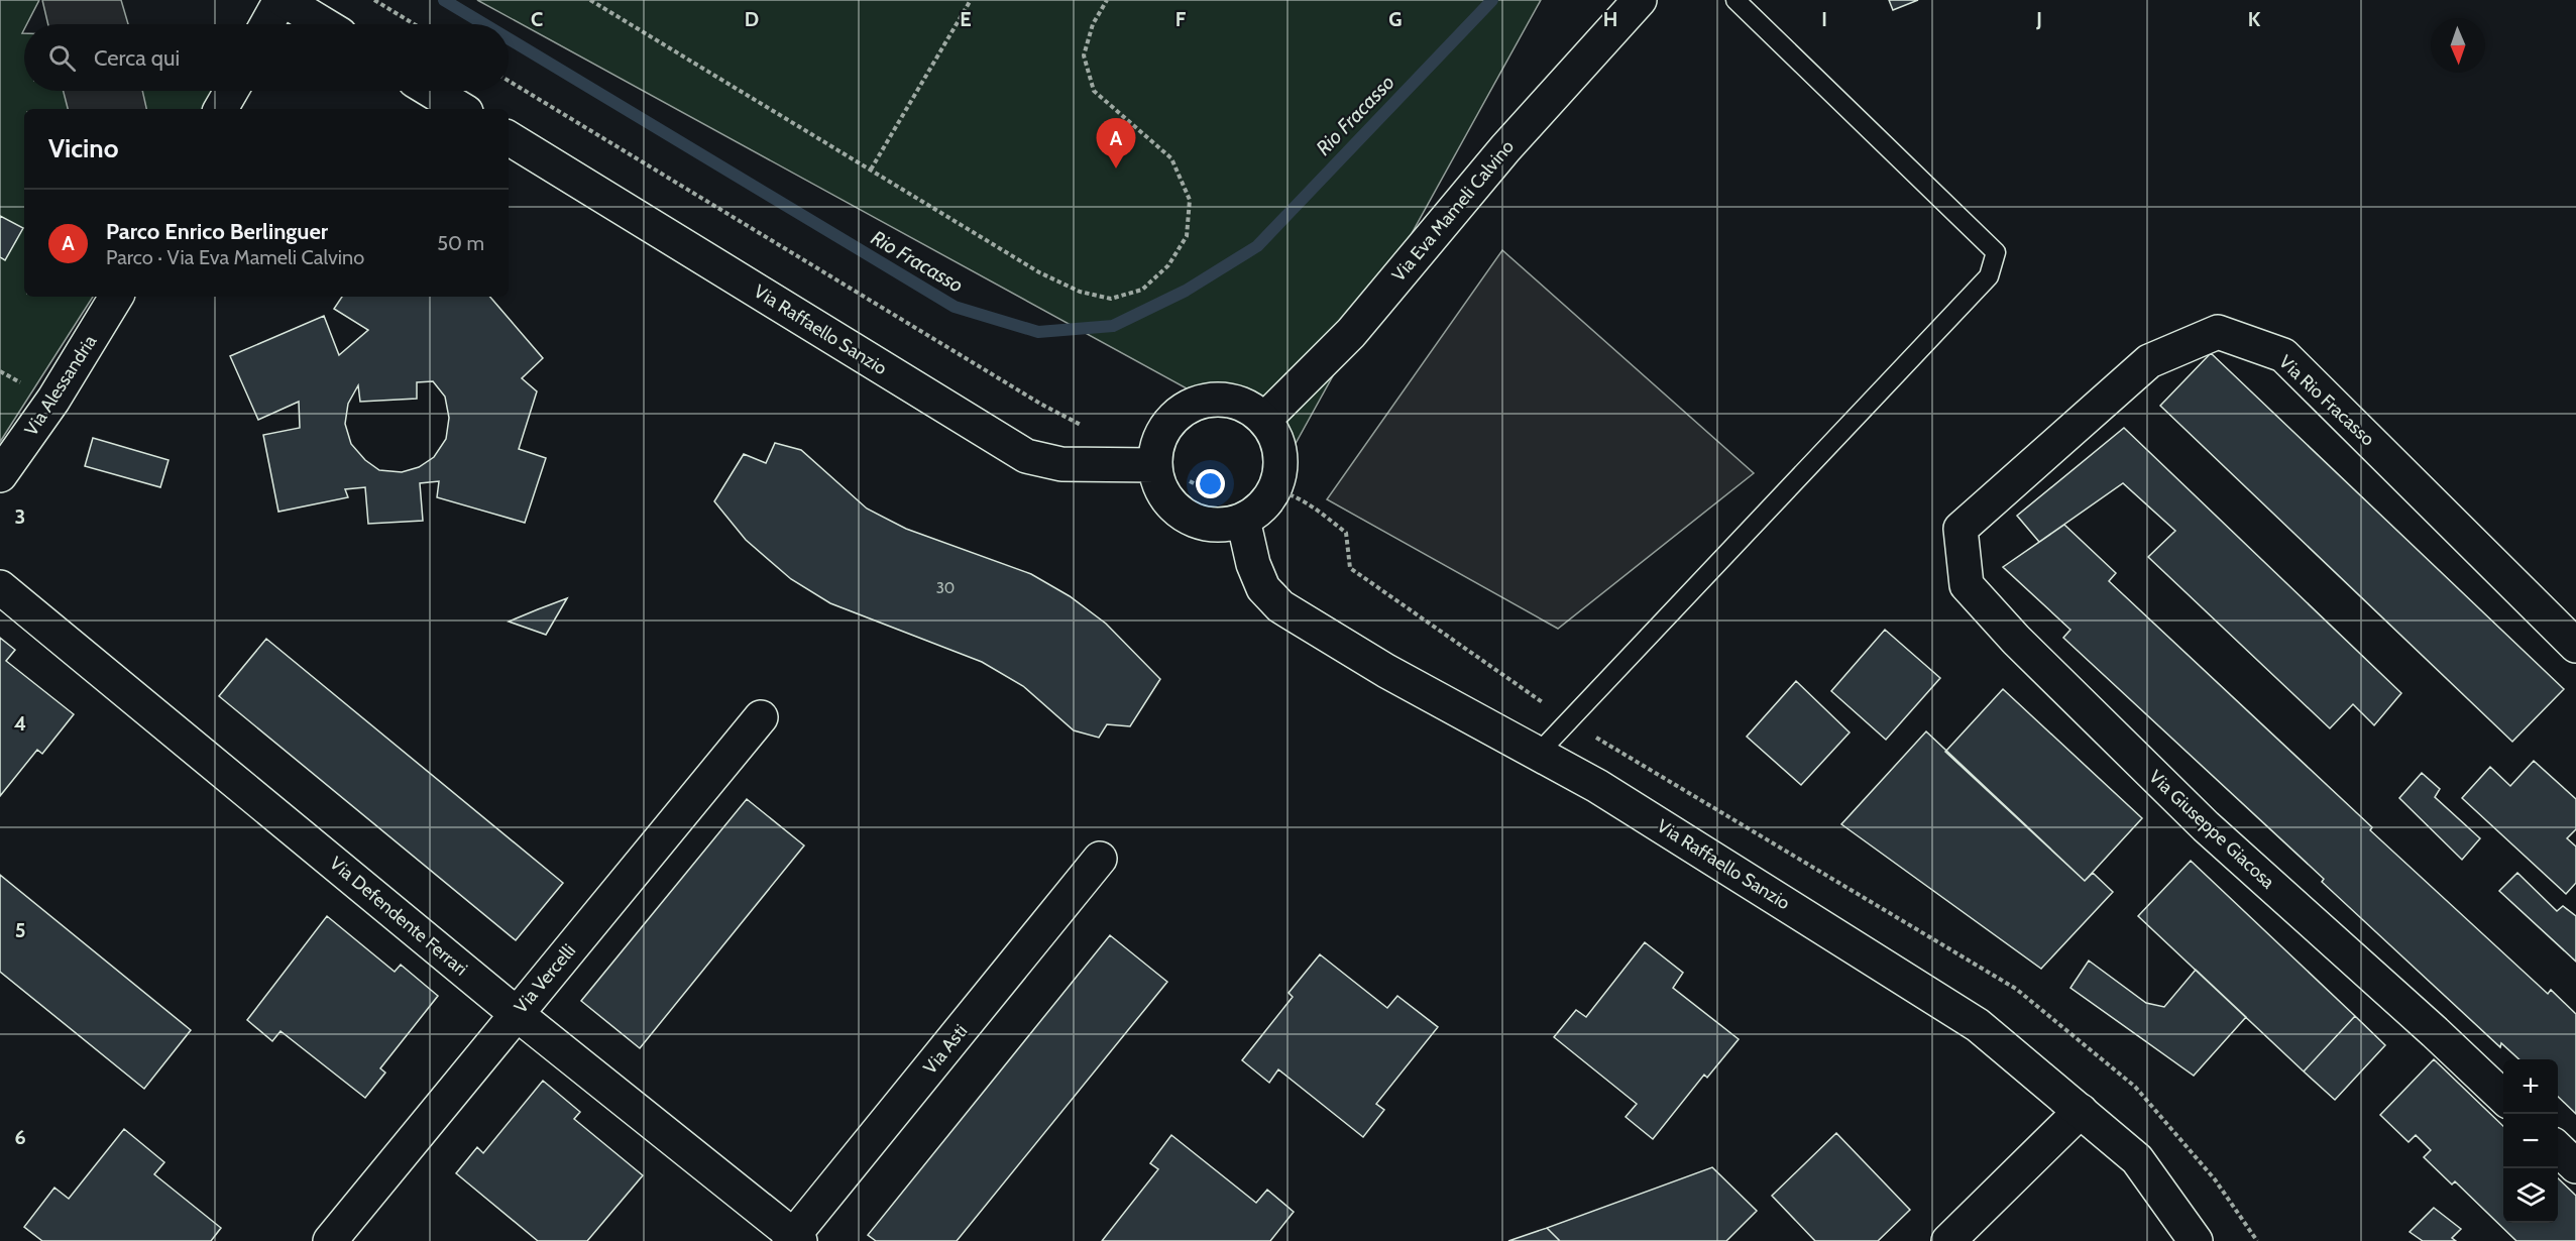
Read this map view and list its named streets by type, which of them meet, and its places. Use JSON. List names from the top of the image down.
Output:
{
  "streets": {
    "street": [
      "Via Eva Mameli Calvino",
      "Via Raffaello Sanzio",
      "Via Alessandria",
      "Via Rio Fracasso",
      "Via Giuseppe Giacosa",
      "Via Defendente Ferrari",
      "Via Vercelli",
      "Via Asti"
    ]
  },
  "crossings": [
    ["Via Eva Mameli Calvino", "Via Raffaello Sanzio"],
    ["Via Rio Fracasso", "Via Giuseppe Giacosa"],
    ["Via Defendente Ferrari", "Via Vercelli"],
    ["Via Defendente Ferrari", "Via Asti"]
  ],
  "water": ["Rio Fracasso"],
  "house_numbers": ["30"],
  "north": "bottom",
  "page": {
    "search": "Cerca qui",
    "heading": "Vicino",
    "pins": "A",
    "list": [
      {
        "mark": "A",
        "name": "Parco Enrico Berlinguer",
        "note": "Parco · Via Eva Mameli Calvino",
        "value": "50 m"
      }
    ],
    "map_buttons": ["+", "−"]
  },
  "grid": {
    "columns": [
      "C",
      "D",
      "E",
      "F",
      "G",
      "H",
      "I",
      "J",
      "K"
    ],
    "rows": [
      "3",
      "4",
      "5",
      "6"
    ]
  }
}
